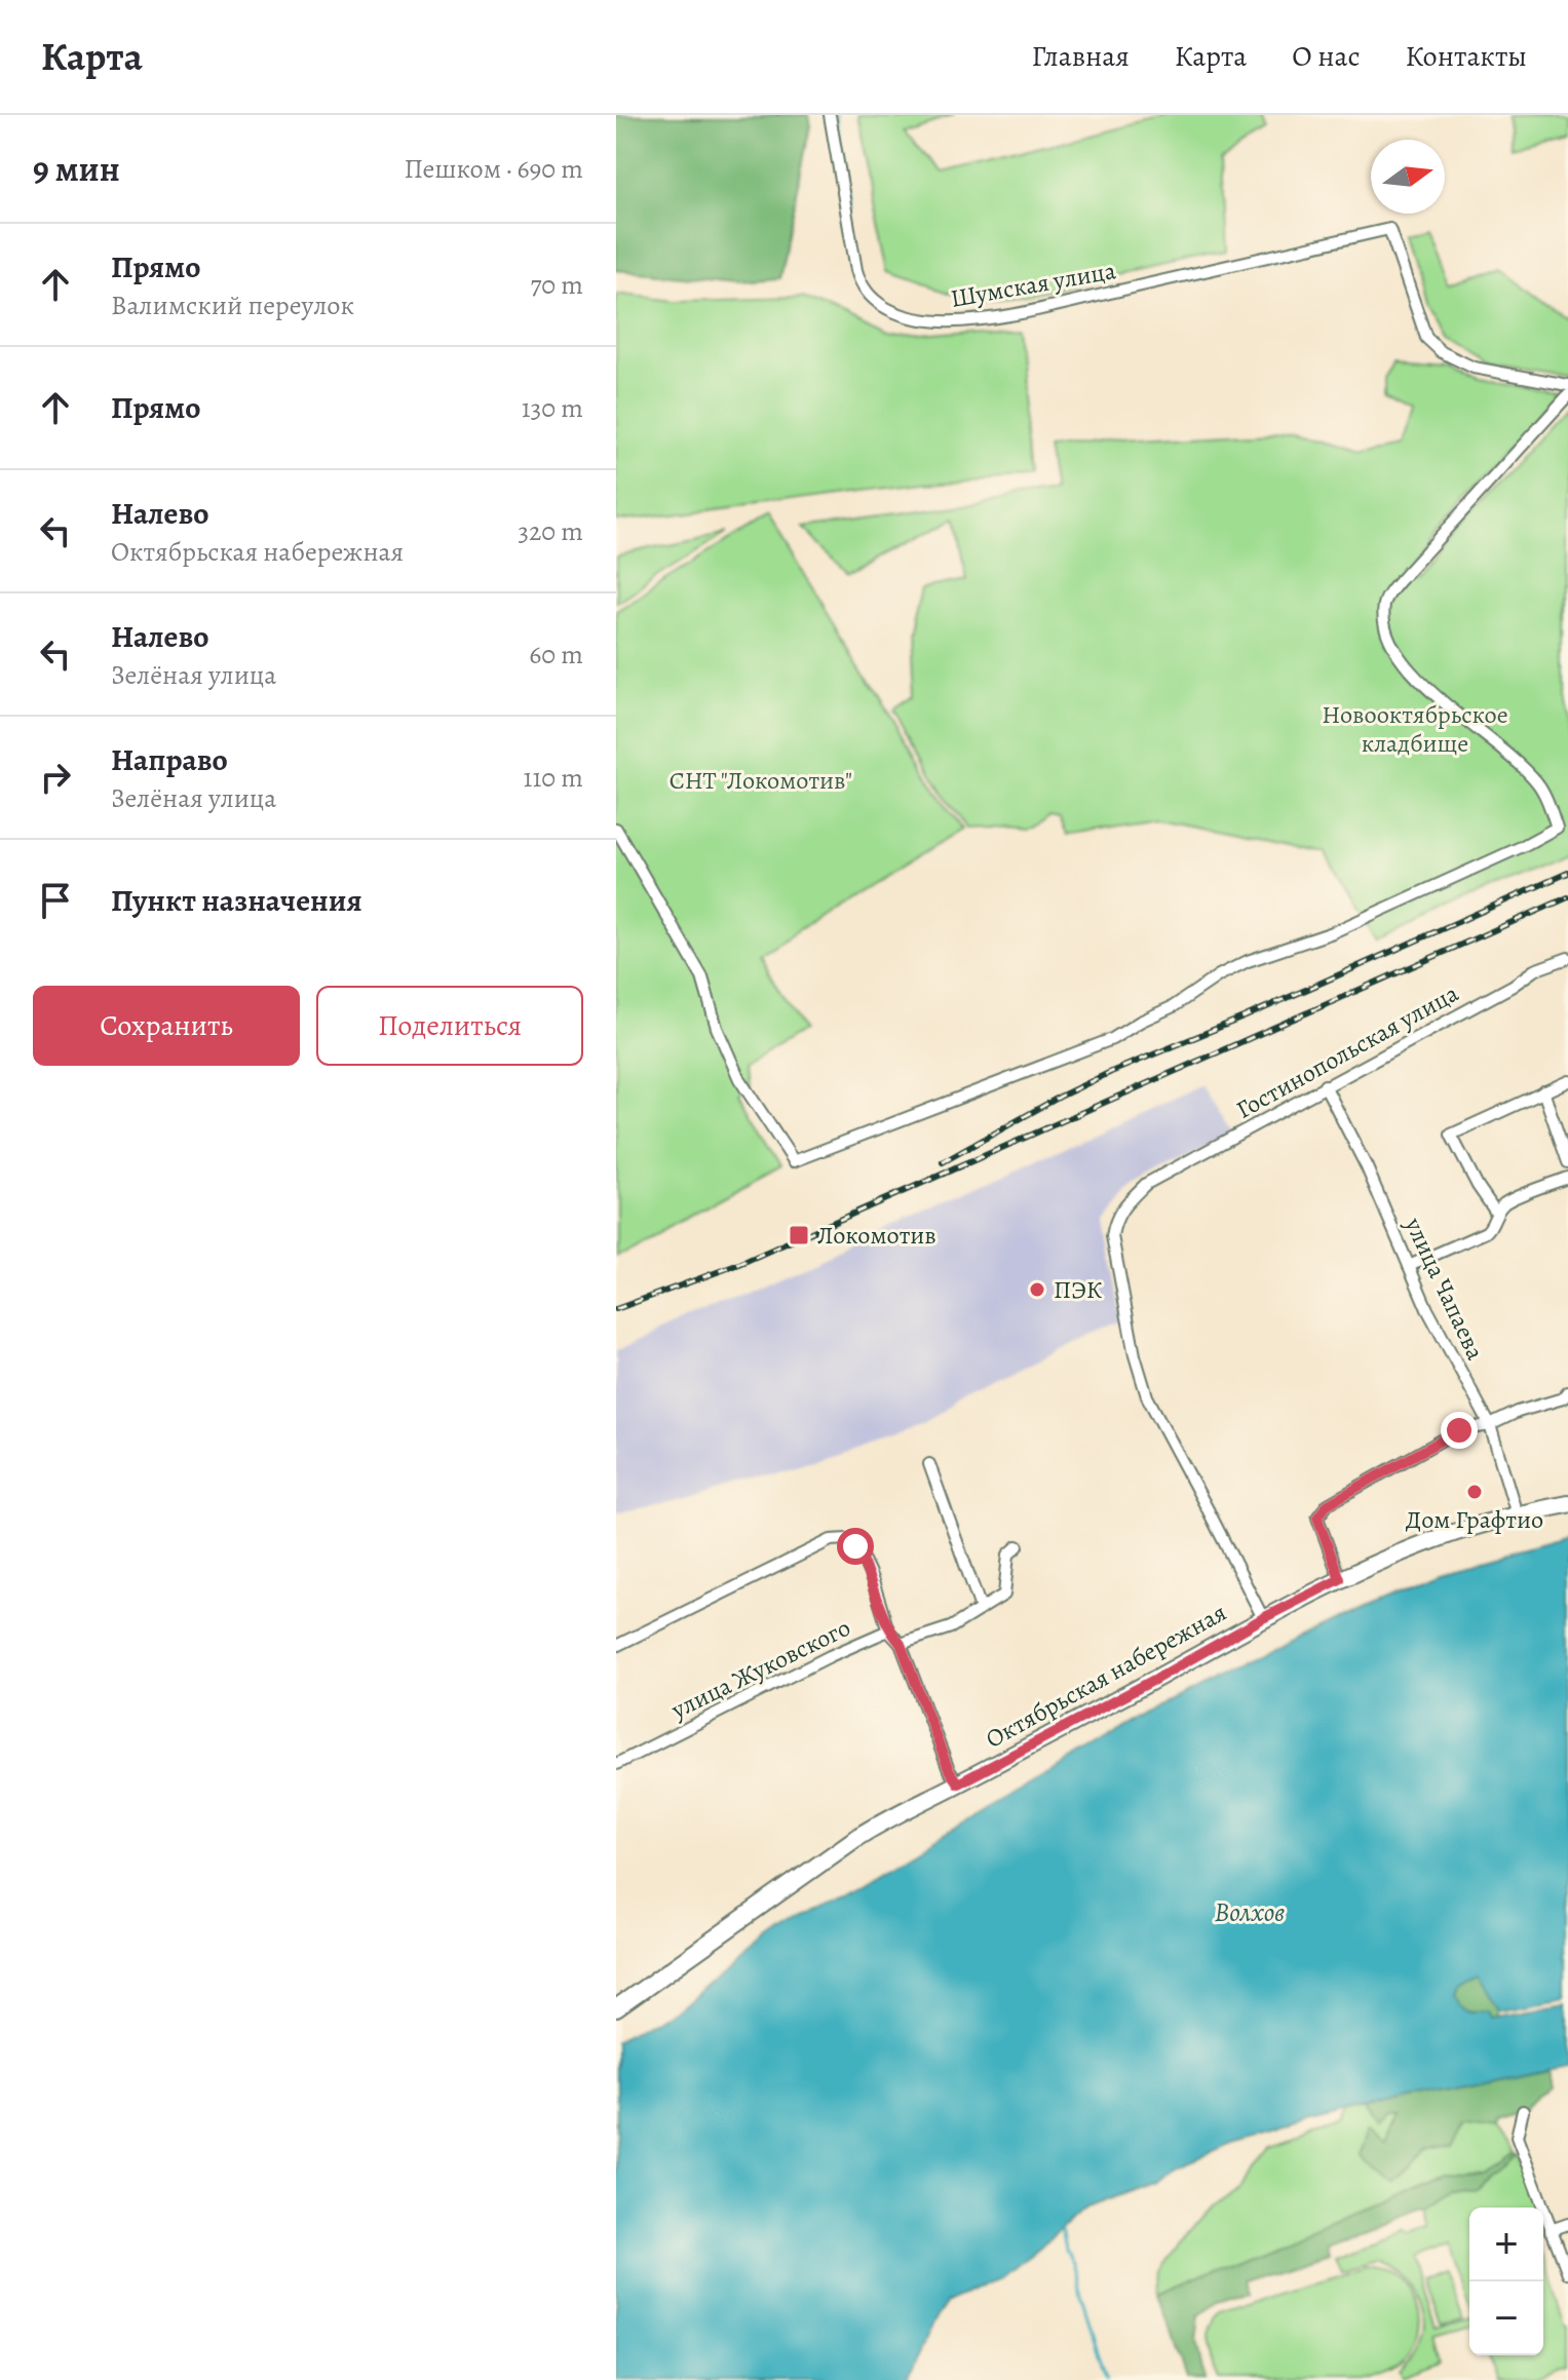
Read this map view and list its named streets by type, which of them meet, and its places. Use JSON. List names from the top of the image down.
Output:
{
  "streets": {
    "main road": ["Октябрьская набережная"],
    "street": [
      "Шумская улица",
      "Гостинопольская улица",
      "улица Чапаева",
      "улица Жуковского"
    ]
  },
  "crossings": [
    ["Гостинопольская улица", "улица Чапаева"],
    ["Гостинопольская улица", "Октябрьская набережная"],
    ["улица Чапаева", "Октябрьская набережная"]
  ],
  "water": ["Волхов"],
  "parks": ["Новооктябрьское кладбище", "СНТ \"Локомотив\""],
  "places": {
    "transit": ["Локомотив"],
    "other": ["ПЭК", "Дом Графтио"]
  },
  "north": "right",
  "page": {
    "header": "Карта",
    "nav": [
      "Главная",
      "Карта",
      "О нас",
      "Контакты"
    ],
    "heading": ["9 мин", "Пешком · 690 m"],
    "list": [
      ["Прямо", "Валимский переулок", "70 m"],
      ["Прямо", "130 m"],
      ["Налево", "Октябрьская набережная", "320 m"],
      ["Налево", "Зелёная улица", "60 m"],
      ["Направо", "Зелёная улица", "110 m"],
      "Пункт назначения"
    ],
    "buttons": ["Сохранить", "Поделиться"],
    "map_buttons": ["+", "−"]
  }
}
